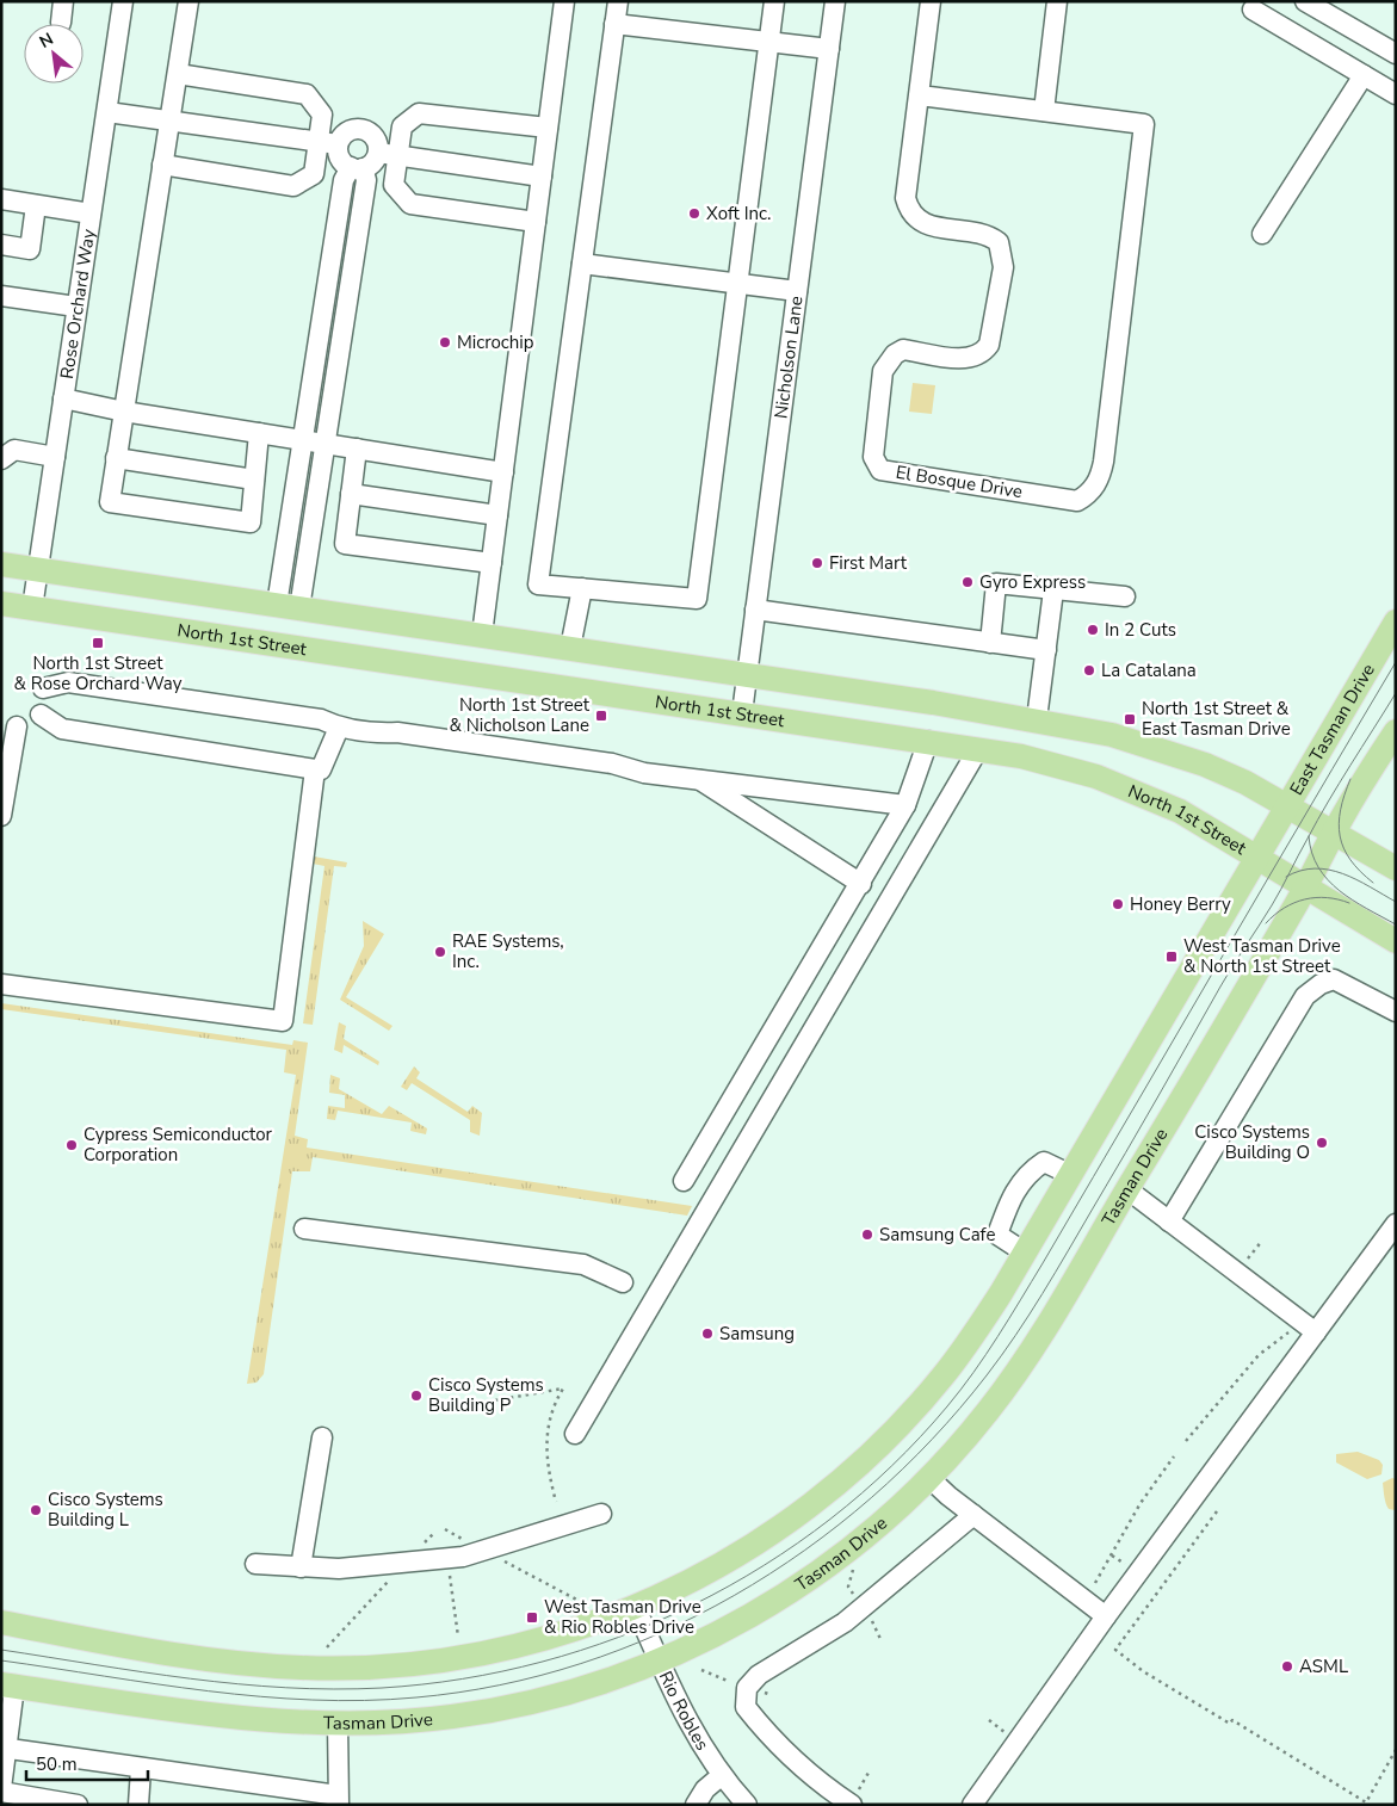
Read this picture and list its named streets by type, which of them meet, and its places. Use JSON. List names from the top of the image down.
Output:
{
  "streets": {
    "main road": ["North 1st Street", "East Tasman Drive", "Tasman Drive"],
    "street": [
      "Rose Orchard Way",
      "Nicholson Lane",
      "El Bosque Drive",
      "Rio Robles"
    ]
  },
  "crossings": [
    ["Rose Orchard Way", "North 1st Street"],
    ["Nicholson Lane", "North 1st Street"],
    ["North 1st Street", "Tasman Drive"],
    ["Tasman Drive", "Rio Robles"]
  ],
  "places": {
    "other": [
      "Xoft Inc.",
      "Microchip",
      "First Mart",
      "Gyro Express",
      "In 2 Cuts",
      "La Catalana",
      "Honey Berry",
      "RAE Systems, Inc.",
      "Cisco Systems Building O",
      "Cypress Semiconductor Corporation",
      "Samsung Cafe",
      "Samsung",
      "Cisco Systems Building P",
      "Cisco Systems Building L",
      "ASML"
    ],
    "transit": [
      "North 1st Street & Rose Orchard Way",
      "North 1st Street & Nicholson Lane",
      "North 1st Street & East Tasman Drive",
      "West Tasman Drive & North 1st Street",
      "West Tasman Drive & Rio Robles Drive"
    ]
  },
  "scale_bar": "50 m",
  "north": "top left"
}
